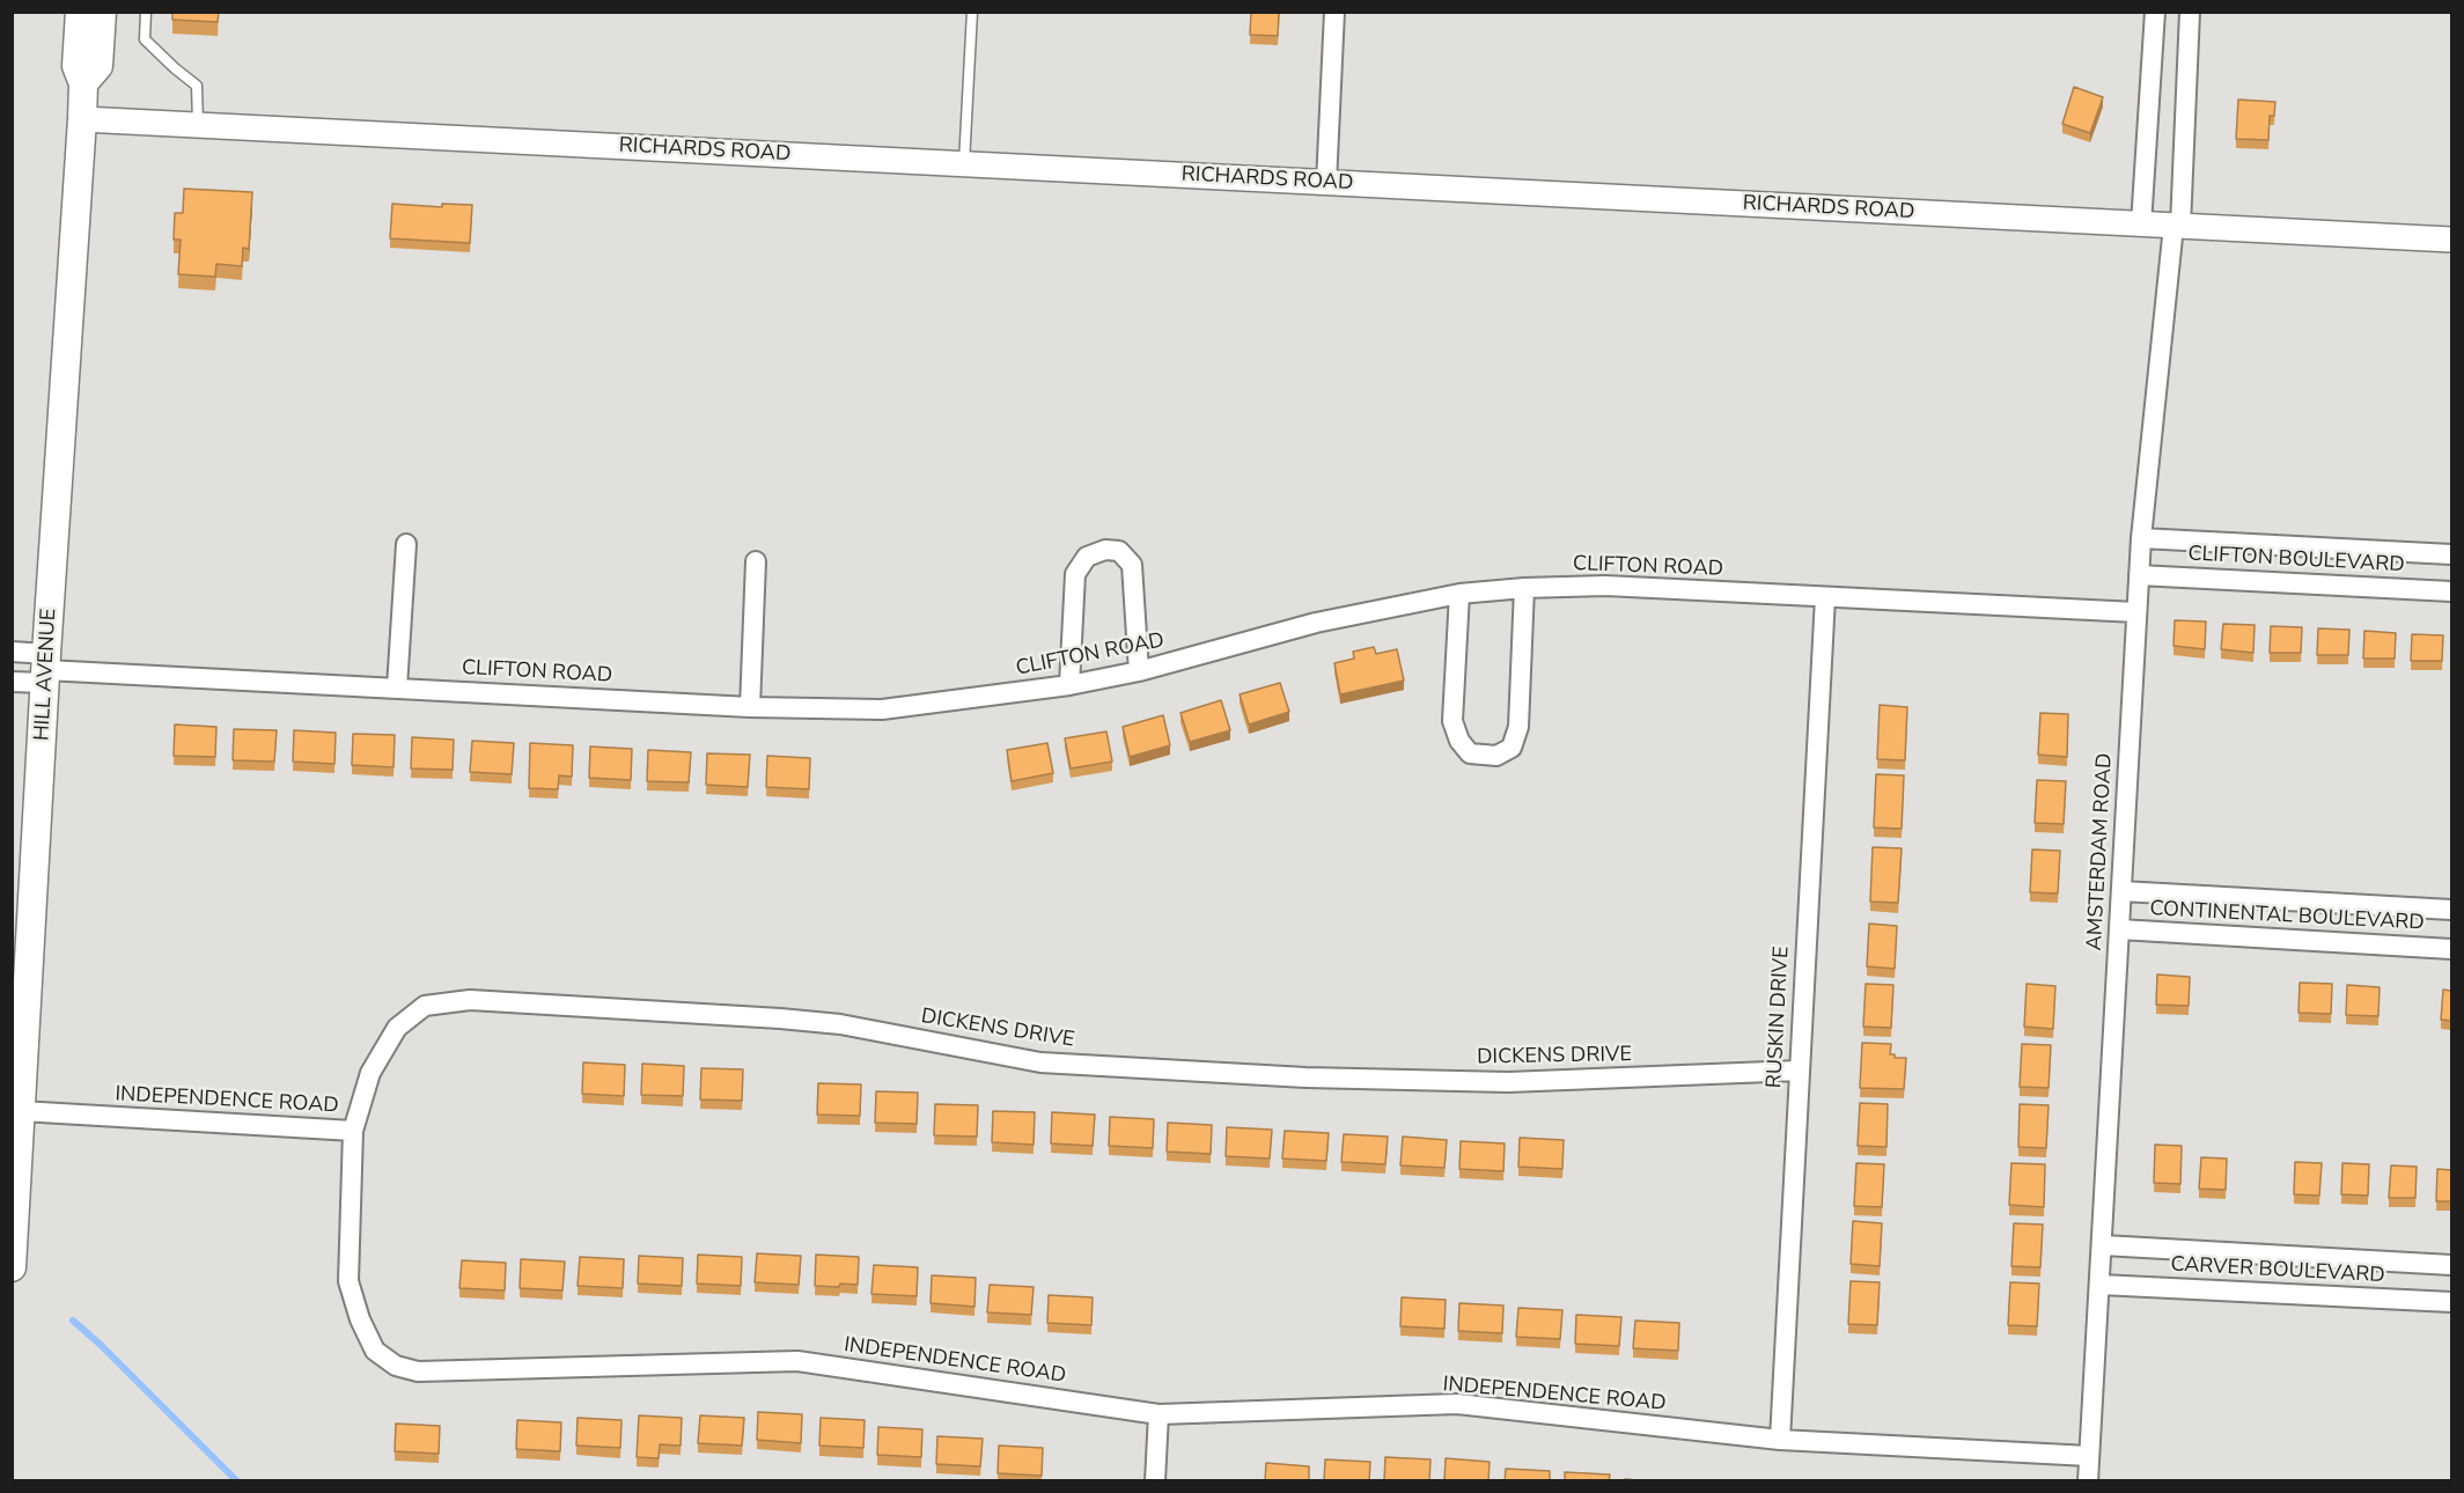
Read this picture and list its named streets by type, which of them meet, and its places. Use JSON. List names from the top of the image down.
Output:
{
  "streets": {
    "main road": ["HILL AVENUE"],
    "street": [
      "RICHARDS ROAD",
      "CLIFTON BOULEVARD",
      "CLIFTON ROAD",
      "AMSTERDAM ROAD",
      "CONTINENTAL BOULEVARD",
      "RUSKIN DRIVE",
      "DICKENS DRIVE",
      "INDEPENDENCE ROAD",
      "CARVER BOULEVARD"
    ]
  },
  "crossings": [
    ["RICHARDS ROAD", "HILL AVENUE"],
    ["RICHARDS ROAD", "AMSTERDAM ROAD"],
    ["CLIFTON BOULEVARD", "AMSTERDAM ROAD"],
    ["CLIFTON ROAD", "HILL AVENUE"],
    ["CLIFTON ROAD", "AMSTERDAM ROAD"],
    ["CLIFTON ROAD", "RUSKIN DRIVE"],
    ["HILL AVENUE", "INDEPENDENCE ROAD"],
    ["AMSTERDAM ROAD", "CONTINENTAL BOULEVARD"],
    ["AMSTERDAM ROAD", "INDEPENDENCE ROAD"],
    ["AMSTERDAM ROAD", "CARVER BOULEVARD"],
    ["RUSKIN DRIVE", "DICKENS DRIVE"],
    ["RUSKIN DRIVE", "INDEPENDENCE ROAD"],
    ["DICKENS DRIVE", "INDEPENDENCE ROAD"]
  ]
}
